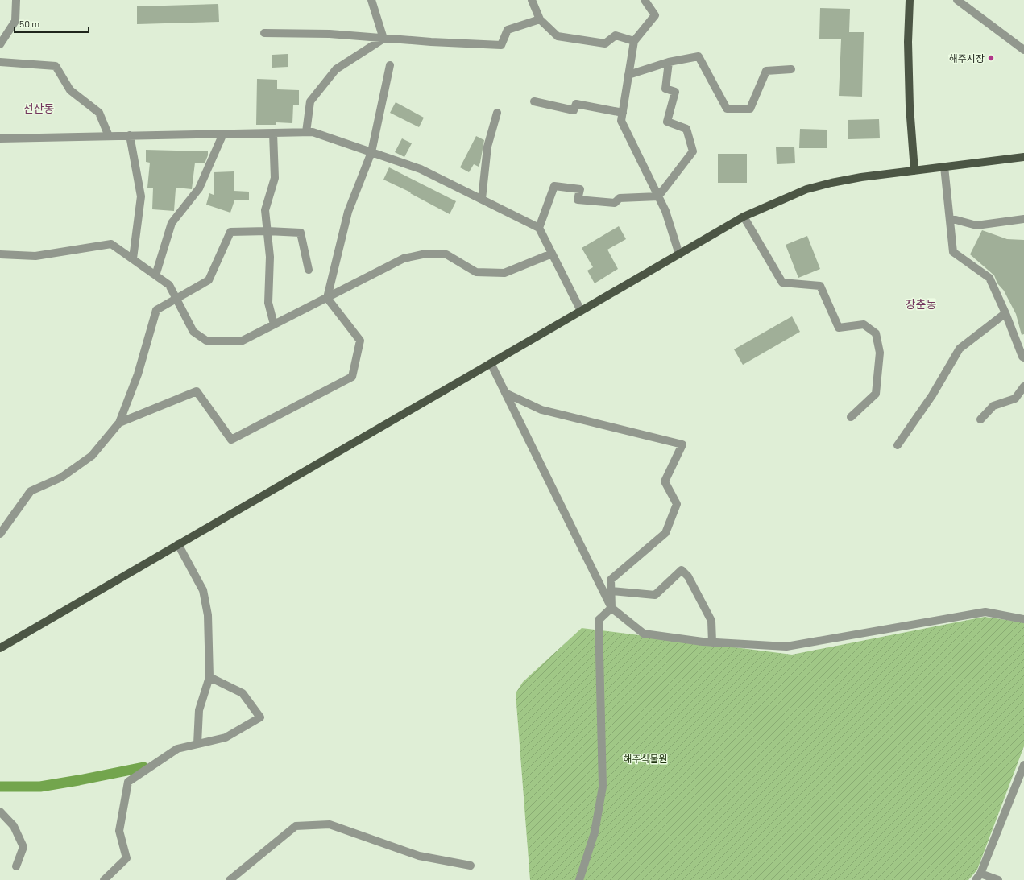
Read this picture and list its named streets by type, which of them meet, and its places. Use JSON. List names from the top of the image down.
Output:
{
  "districts": ["선산동", "장춘동"],
  "parks": ["해주식물원"],
  "places": ["해주시장"],
  "scale_bar": "50 m"
}
